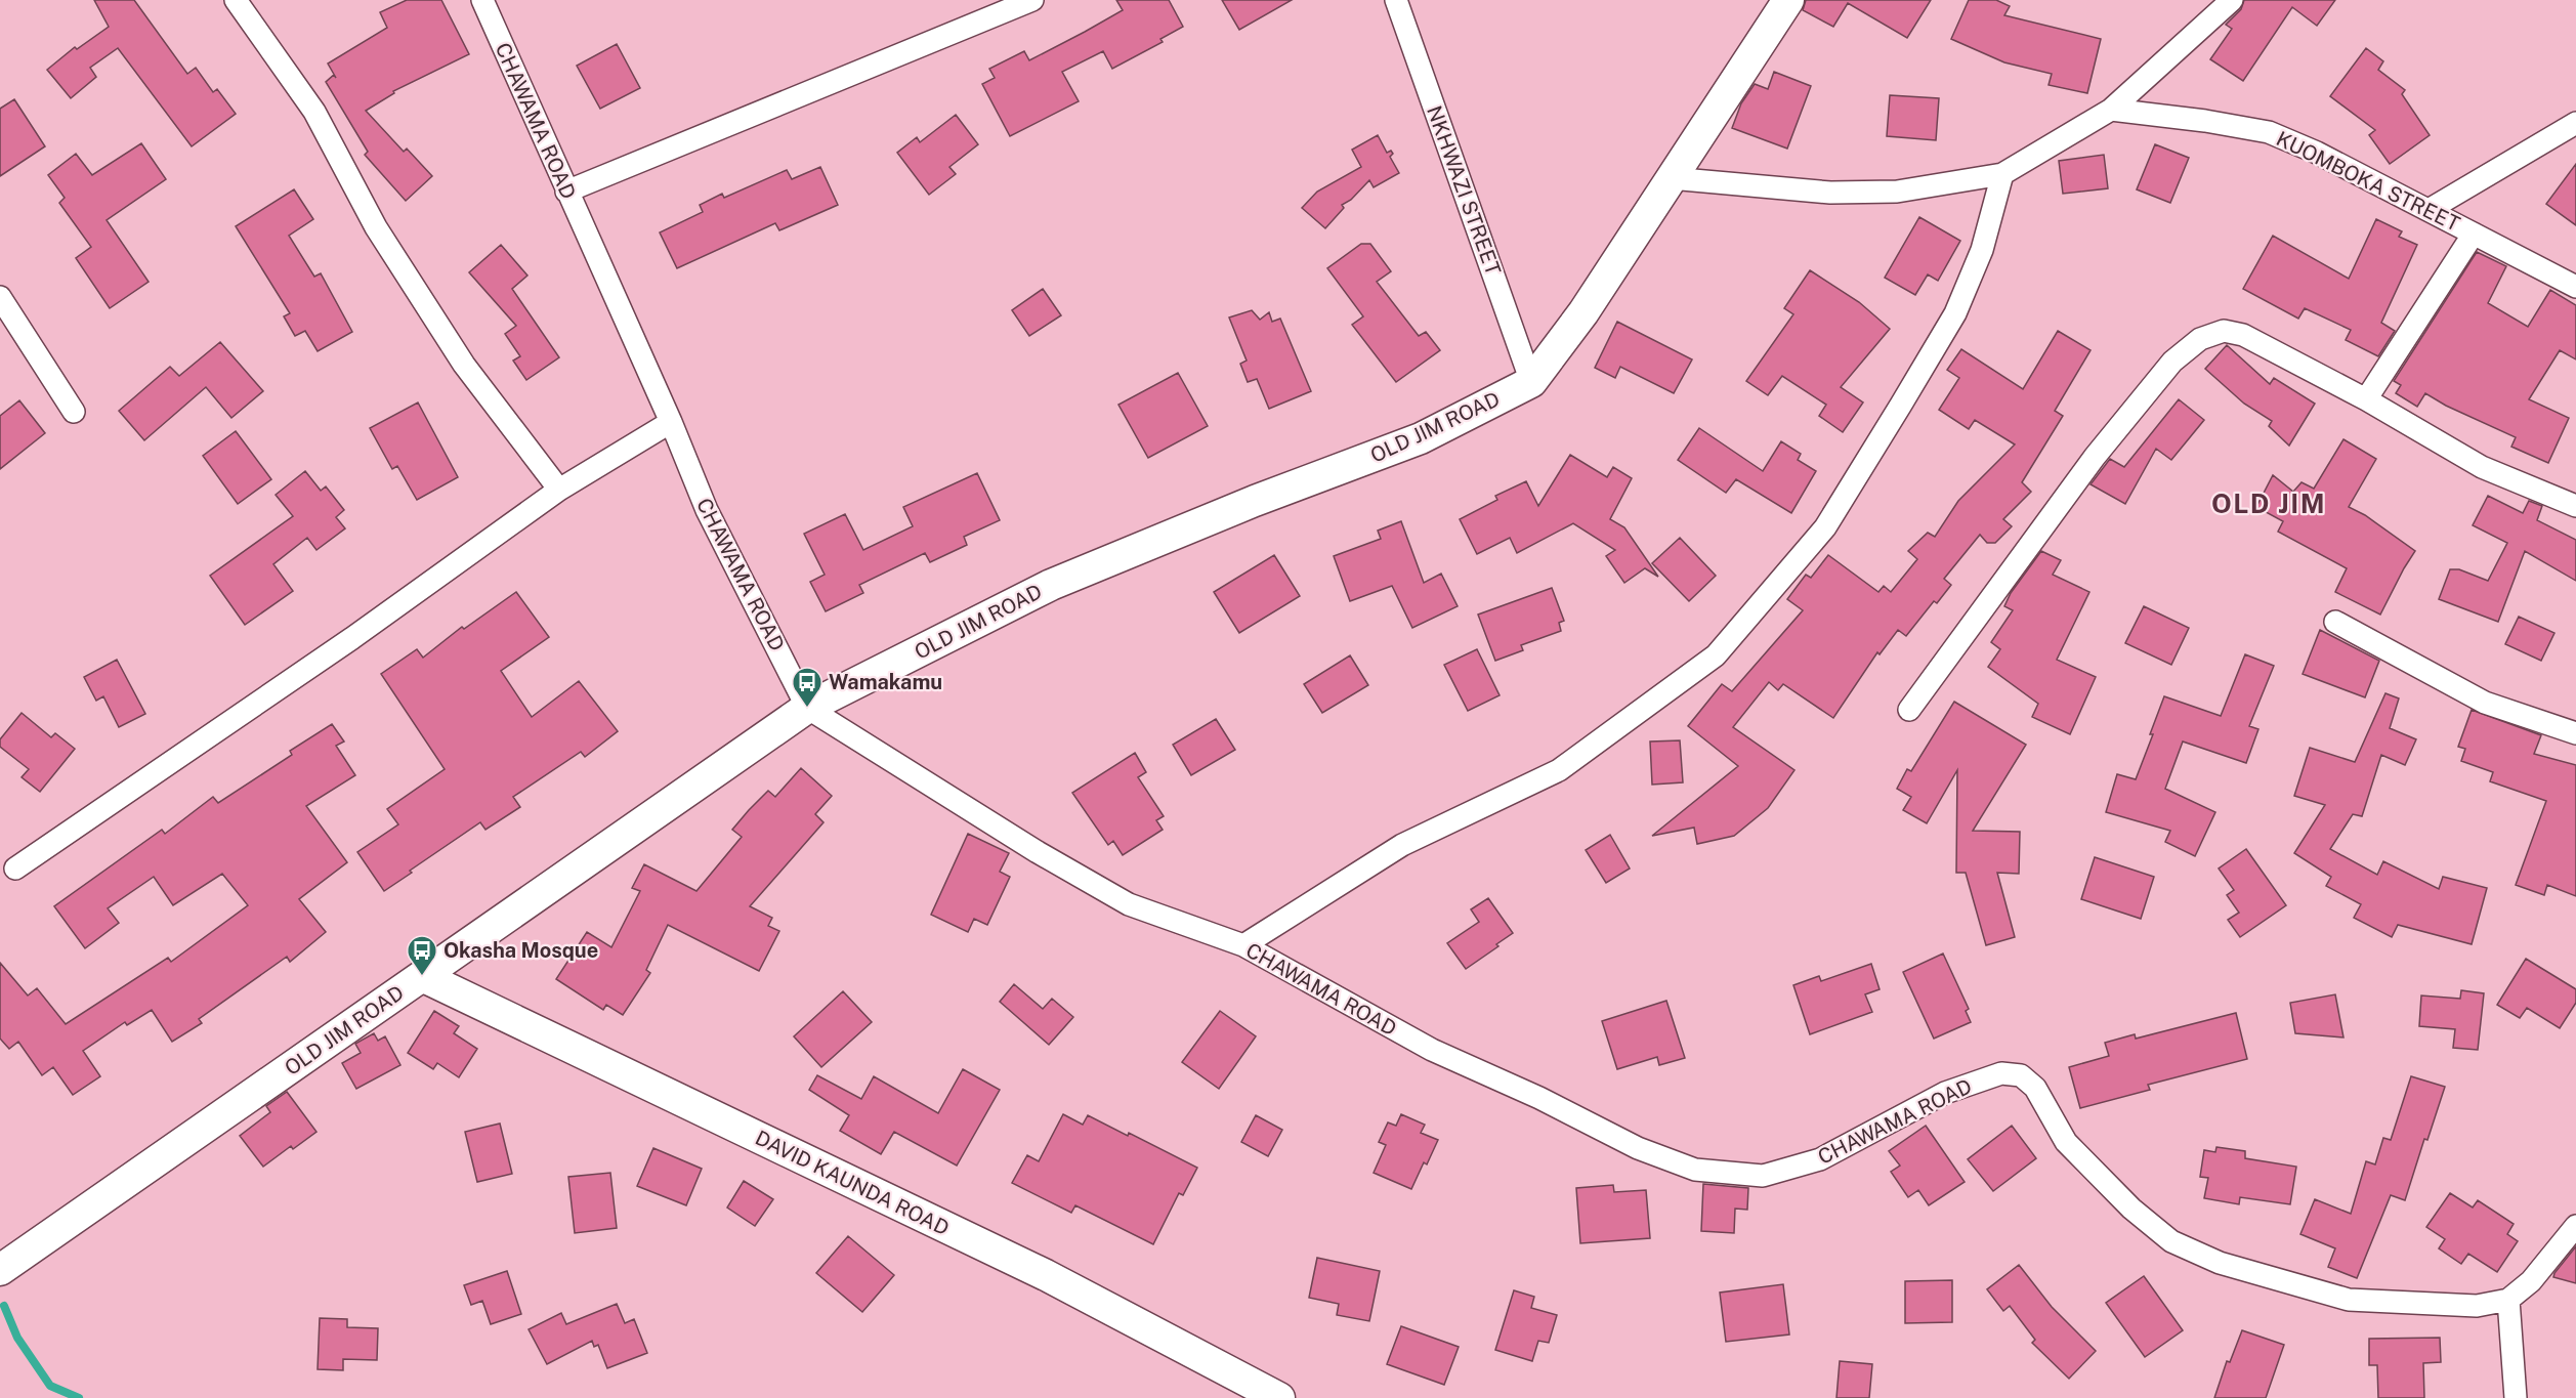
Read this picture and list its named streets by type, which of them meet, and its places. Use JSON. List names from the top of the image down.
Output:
{
  "streets": {
    "street": [
      "CHAWAMA ROAD",
      "KUOMBOKA STREET",
      "NKHWAZI STREET",
      "OLD JIM ROAD",
      "DAVID KAUNDA ROAD"
    ]
  },
  "crossings": [
    ["CHAWAMA ROAD", "OLD JIM ROAD"],
    ["NKHWAZI STREET", "OLD JIM ROAD"],
    ["OLD JIM ROAD", "DAVID KAUNDA ROAD"]
  ],
  "districts": ["OLD JIM"],
  "places": {
    "bus stop": ["Wamakamu", "Okasha Mosque"]
  }
}
